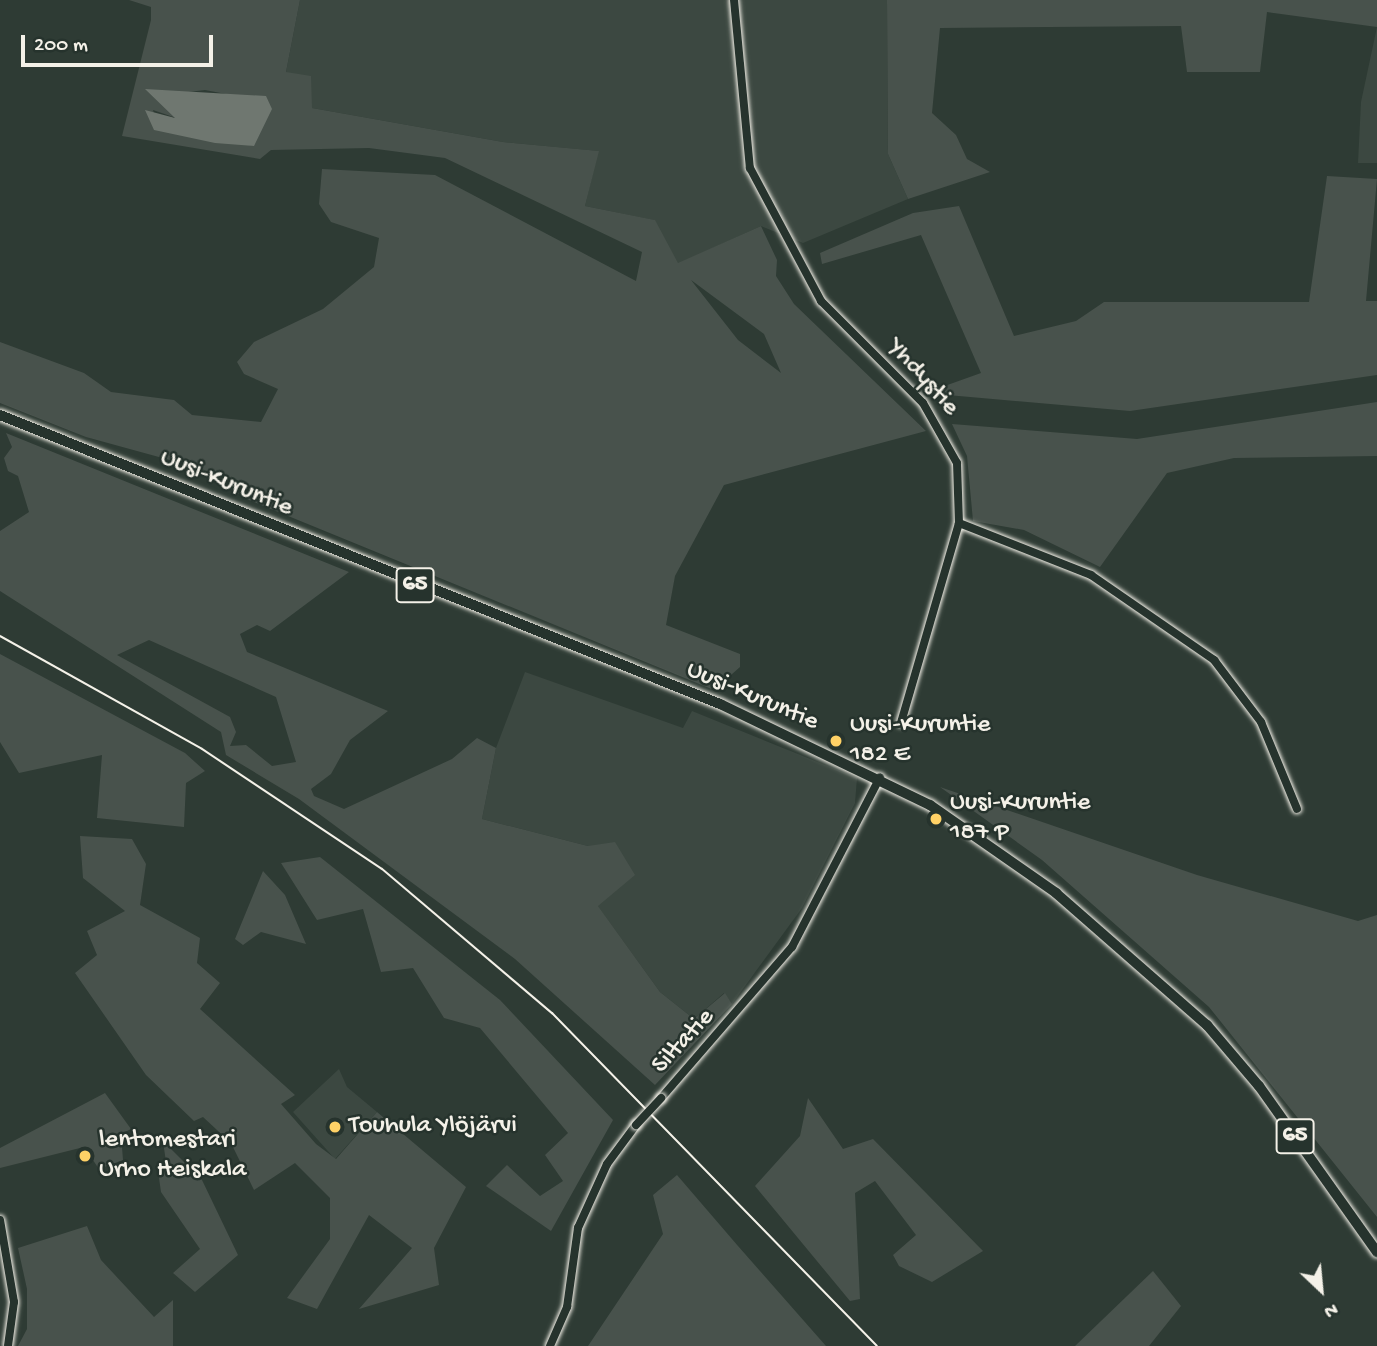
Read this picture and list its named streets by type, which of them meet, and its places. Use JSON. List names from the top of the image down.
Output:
{
  "streets": {
    "main road": ["Uusi-Kuruntie", "65"],
    "street": ["Yhdystie", "Siltatie"]
  },
  "crossings": [
    ["Uusi-Kuruntie", "Siltatie"]
  ],
  "places": [
    "Uusi-Kuruntie 182 E",
    "Uusi-Kuruntie 187 P",
    "Touhula Ylöjärvi",
    "lentomestari Urho Heiskala"
  ],
  "scale_bar": "200 m",
  "north": "bottom right"
}
